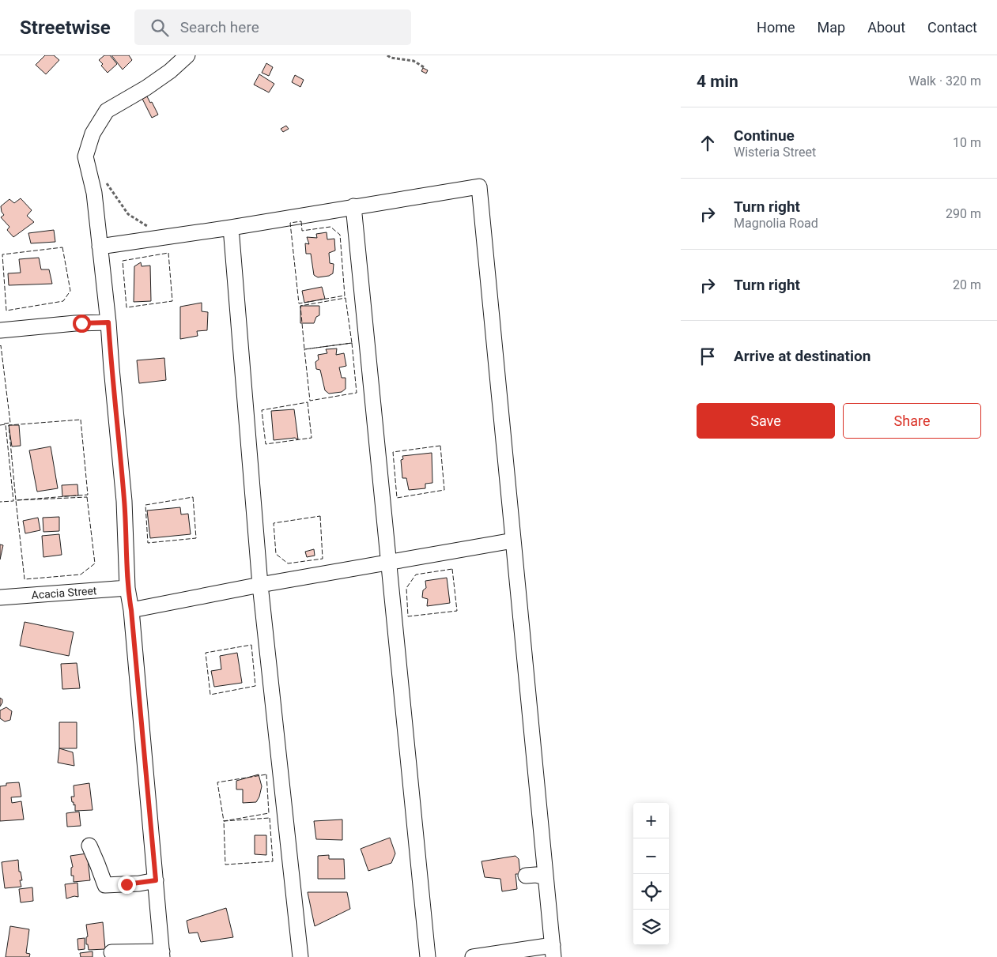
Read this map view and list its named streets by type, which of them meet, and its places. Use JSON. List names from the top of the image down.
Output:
{
  "streets": {
    "street": ["Acacia Street"]
  },
  "page": {
    "header": "Streetwise",
    "search": "Search here",
    "nav": [
      "Home",
      "Map",
      "About",
      "Contact"
    ],
    "heading": ["4 min", "Walk · 320 m"],
    "list": [
      ["Continue", "Wisteria Street", "10 m"],
      ["Turn right", "Magnolia Road", "290 m"],
      ["Turn right", "20 m"],
      "Arrive at destination"
    ],
    "buttons": ["Save", "Share"],
    "map_buttons": ["+", "−"]
  }
}
